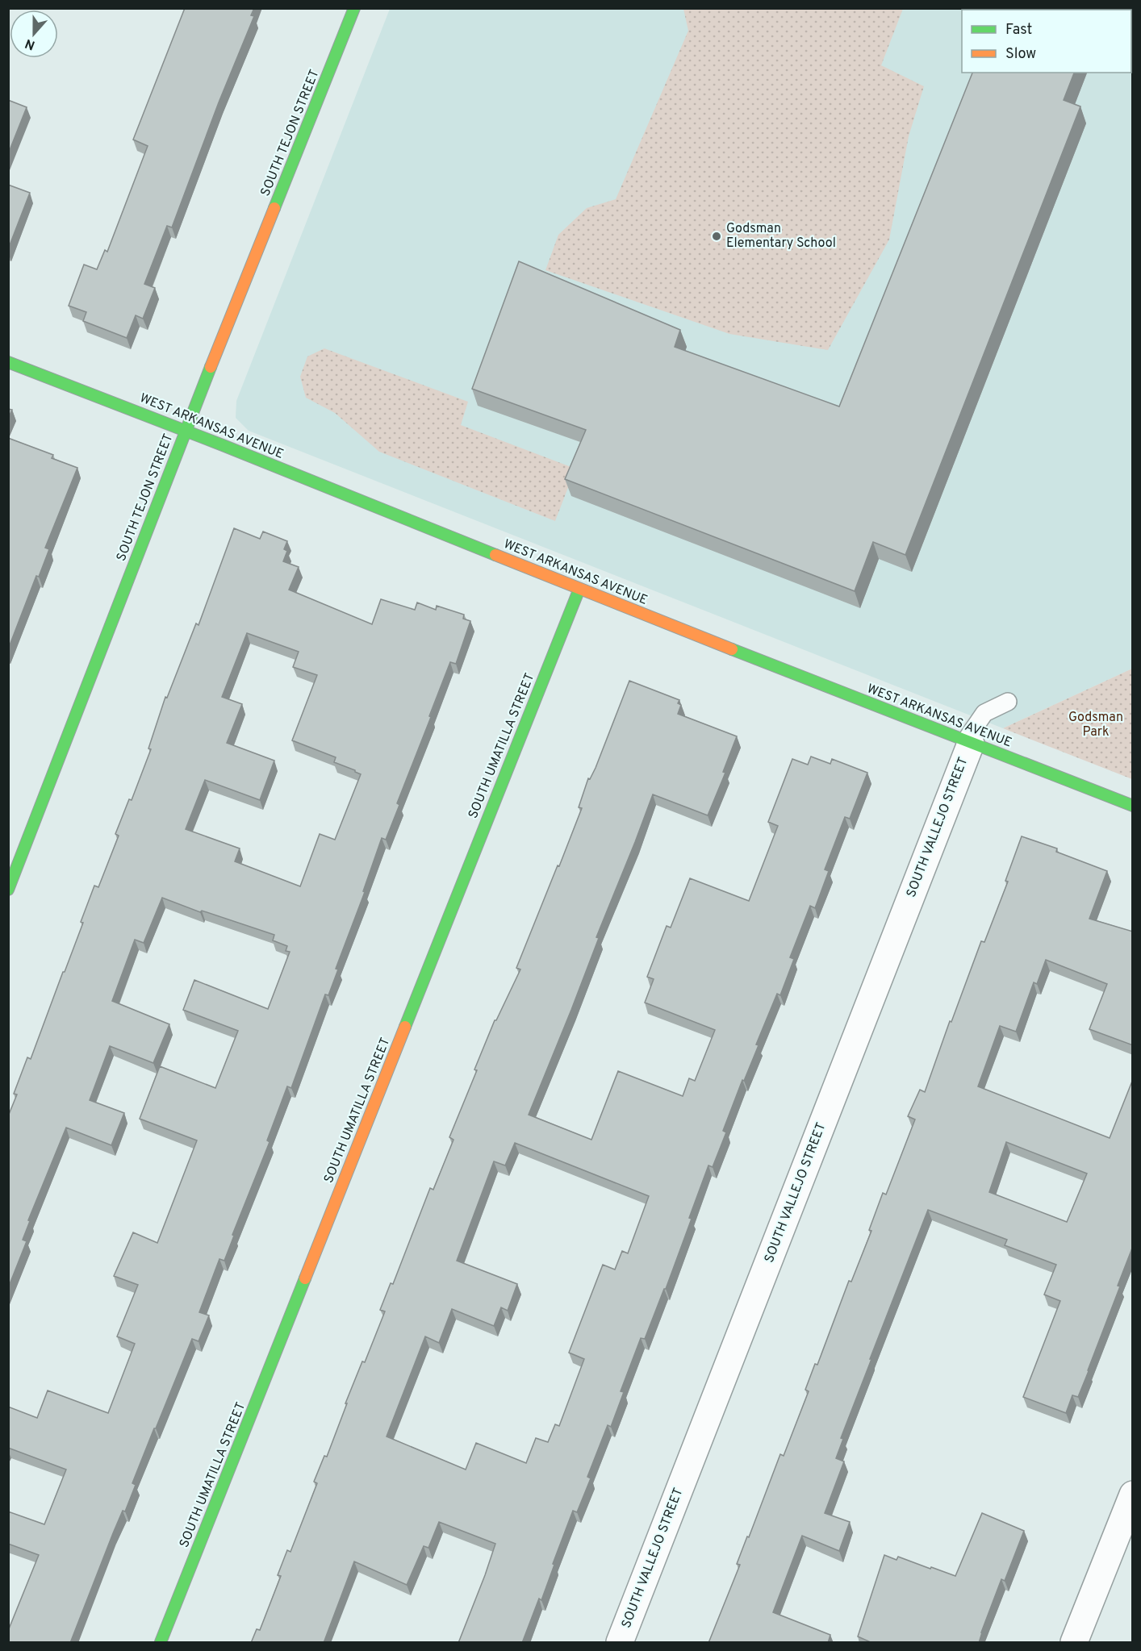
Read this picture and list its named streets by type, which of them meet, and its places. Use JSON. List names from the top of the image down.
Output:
{
  "streets": {
    "street": [
      "SOUTH TEJON STREET",
      "WEST ARKANSAS AVENUE",
      "SOUTH UMATILLA STREET",
      "SOUTH VALLEJO STREET"
    ]
  },
  "crossings": [
    ["SOUTH TEJON STREET", "WEST ARKANSAS AVENUE"],
    ["WEST ARKANSAS AVENUE", "SOUTH UMATILLA STREET"],
    ["WEST ARKANSAS AVENUE", "SOUTH VALLEJO STREET"]
  ],
  "parks": ["Godsman Park"],
  "places": ["Godsman Elementary School"],
  "legend": ["Fast", "Slow"],
  "north": "bottom"
}
